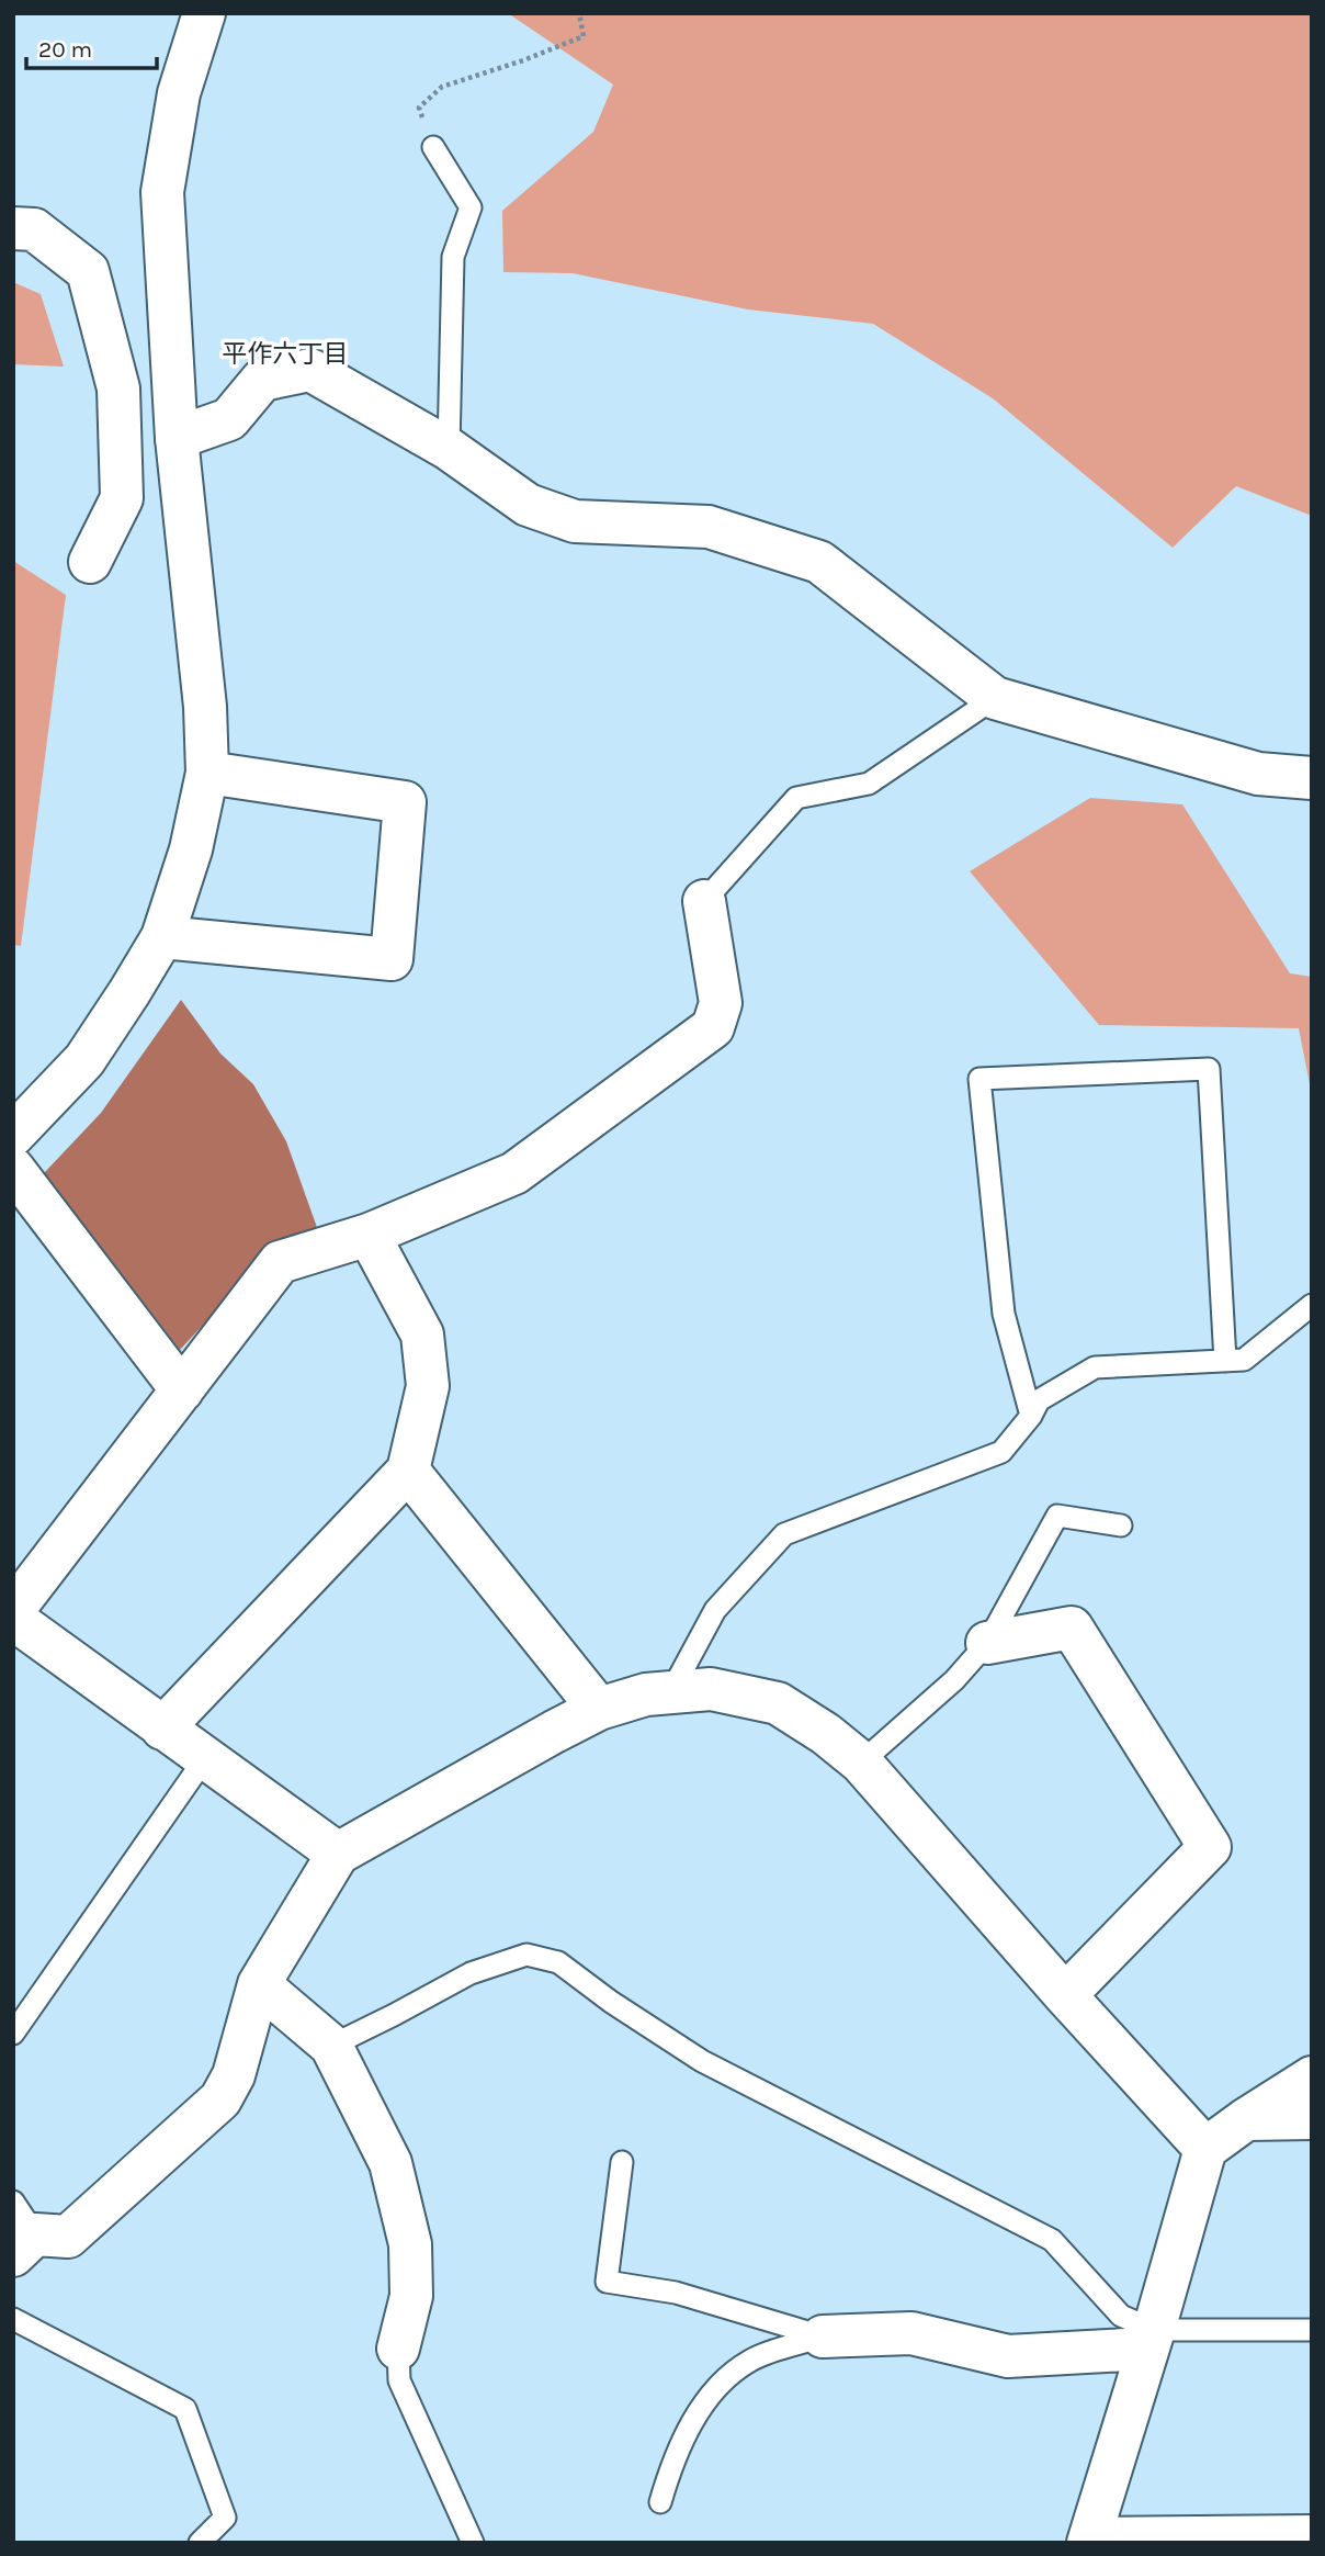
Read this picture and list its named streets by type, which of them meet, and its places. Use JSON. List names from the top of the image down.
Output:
{
  "districts": ["平作六丁目"],
  "scale_bar": "20 m"
}
